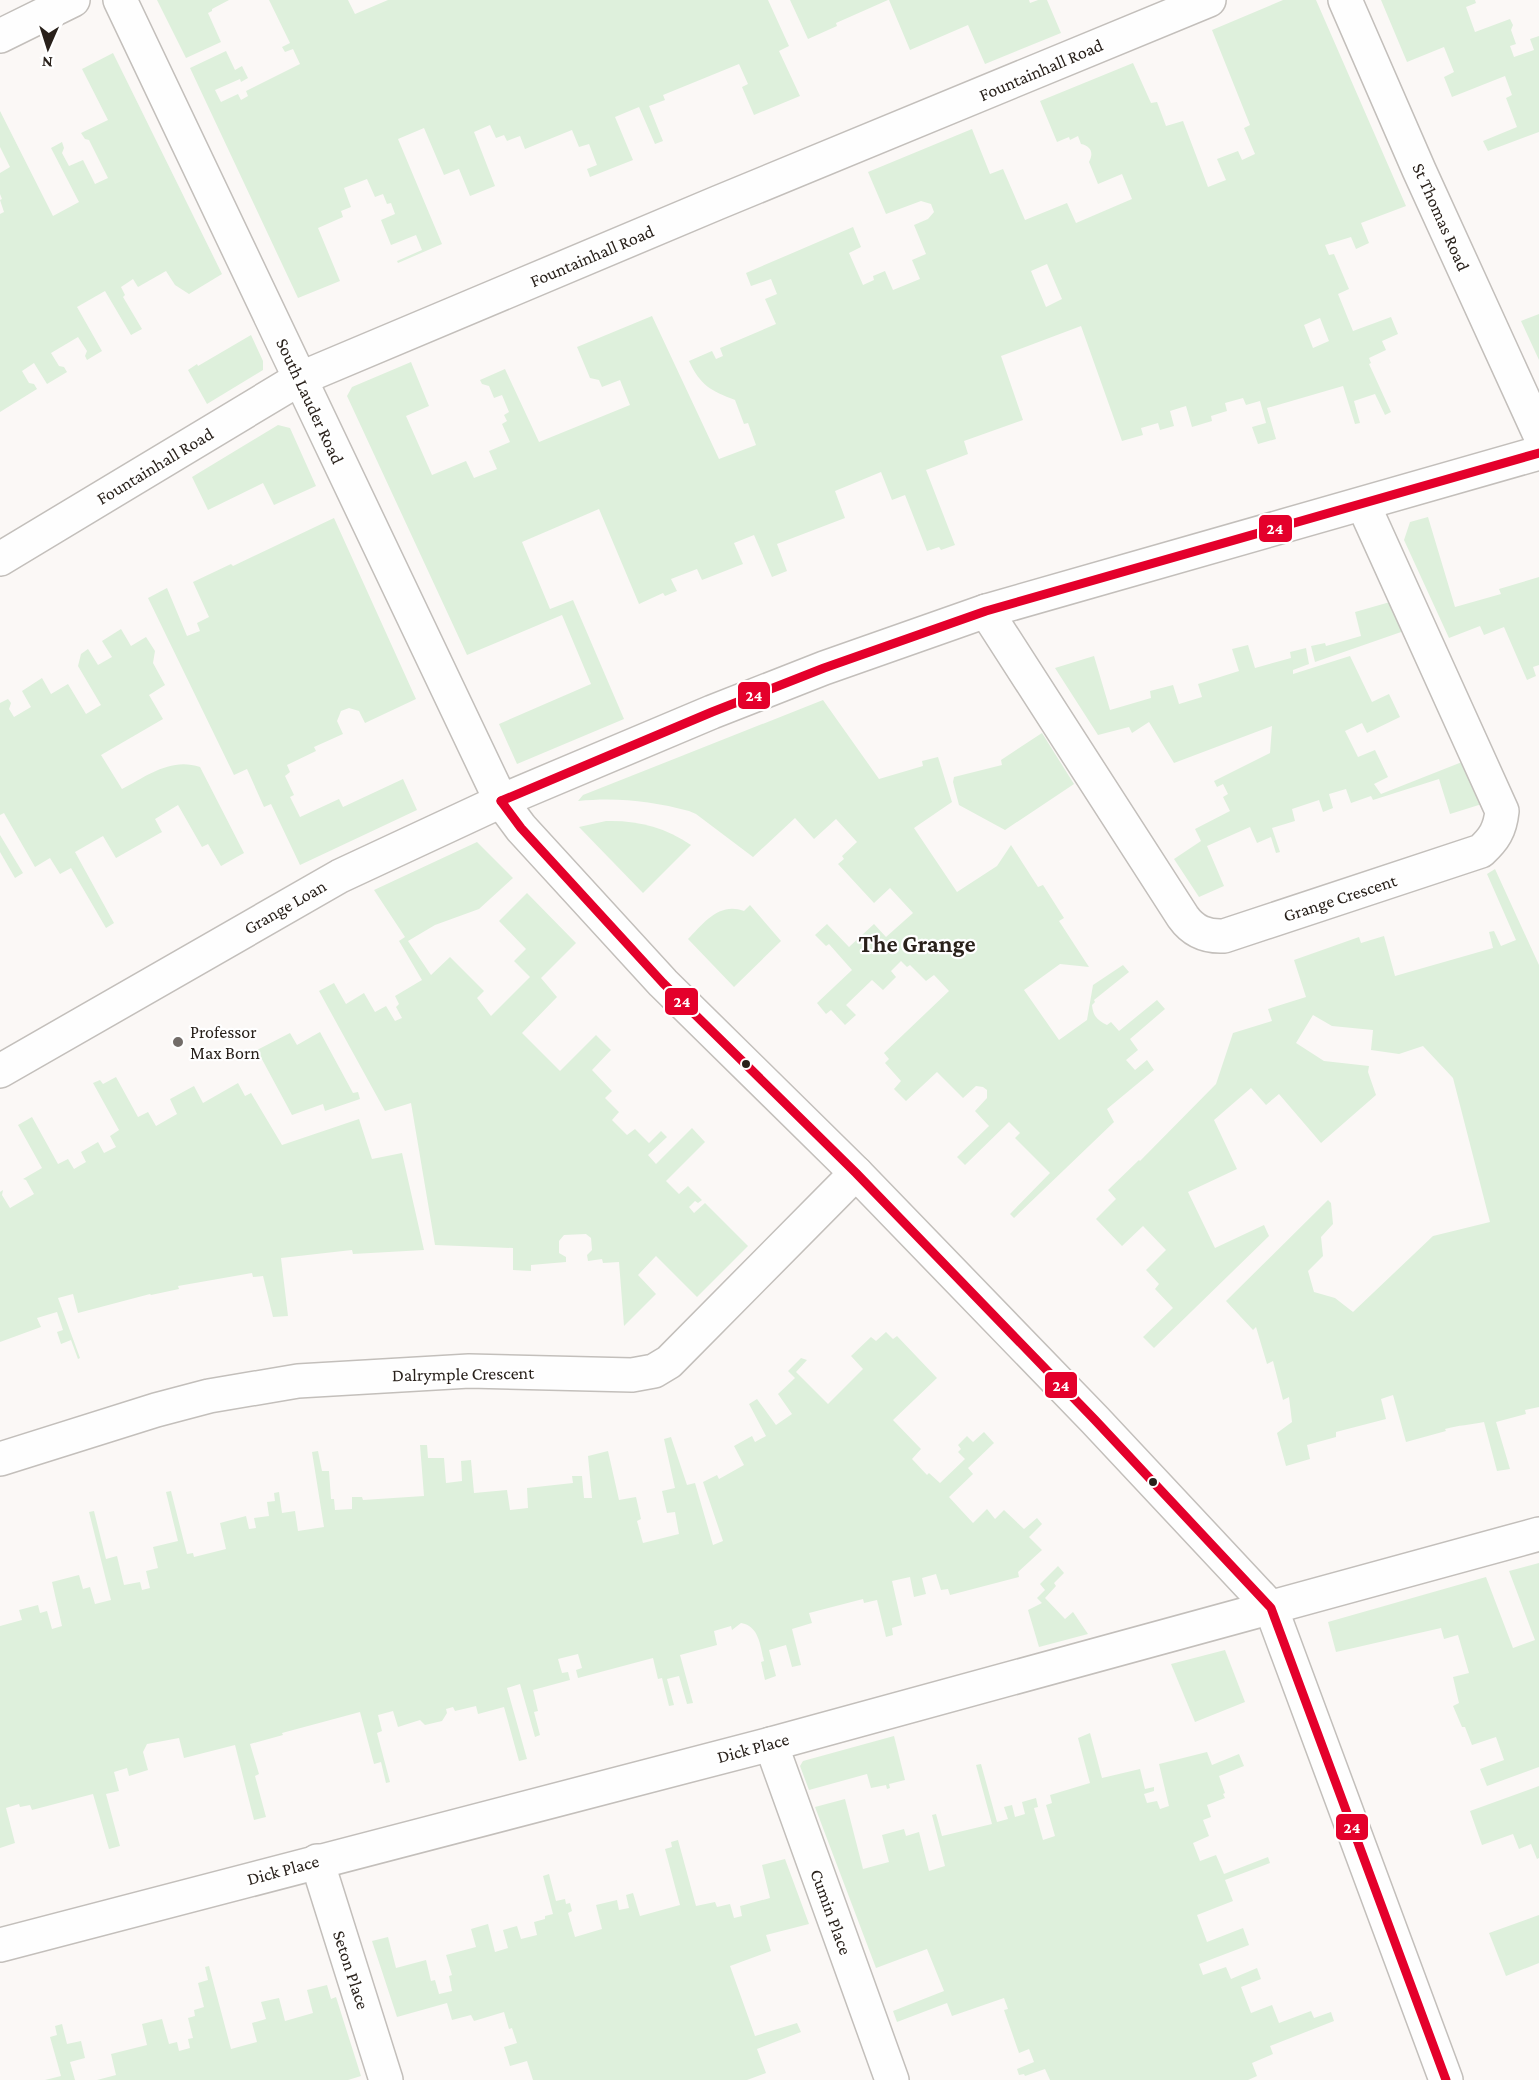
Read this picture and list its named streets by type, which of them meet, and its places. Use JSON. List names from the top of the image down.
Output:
{
  "streets": {
    "street": [
      "Fountainhall Road",
      "St Thomas Road",
      "South Lauder Road",
      "Grange Crescent",
      "Grange Loan",
      "Dalrymple Crescent",
      "Dick Place",
      "Cumin Place",
      "Seton Place"
    ]
  },
  "crossings": [
    ["Fountainhall Road", "South Lauder Road"],
    ["South Lauder Road", "Grange Loan"],
    ["South Lauder Road", "Dalrymple Crescent"],
    ["South Lauder Road", "Dick Place"],
    ["Grange Crescent", "Grange Loan"],
    ["Dick Place", "Cumin Place"],
    ["Dick Place", "Seton Place"]
  ],
  "districts": ["The Grange"],
  "places": ["Professor Max Born"],
  "lines": ["transit line 24"],
  "north": "bottom"
}
